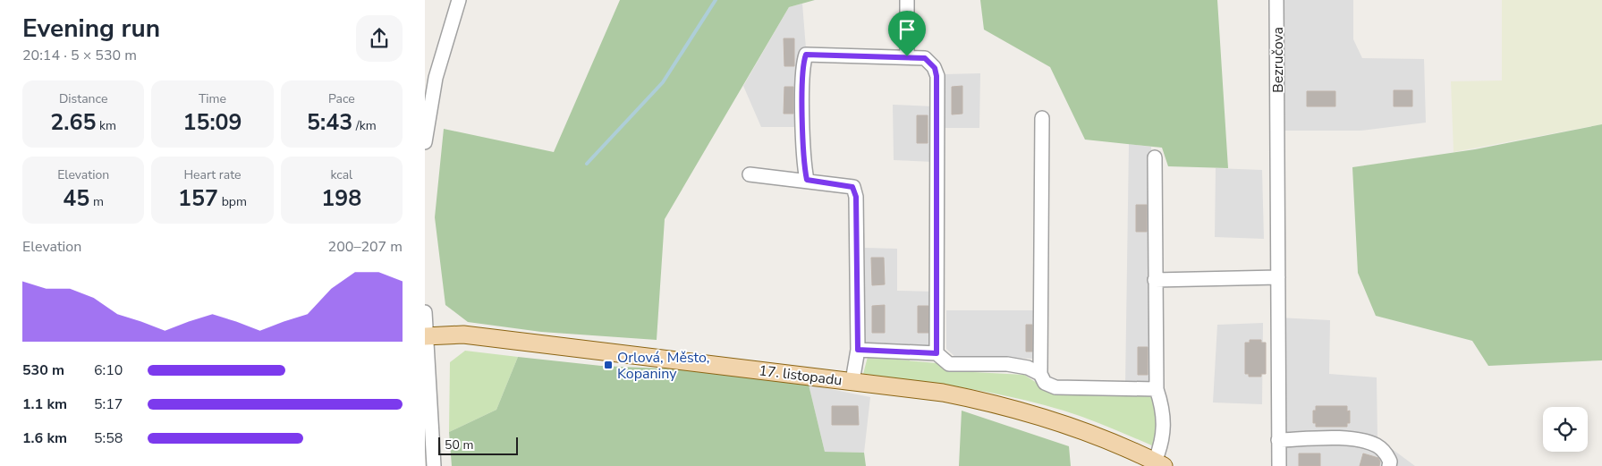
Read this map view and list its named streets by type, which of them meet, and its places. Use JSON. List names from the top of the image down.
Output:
{
  "streets": {
    "main road": ["17. listopadu"],
    "street": ["Bezručova"]
  },
  "places": {
    "transit": ["Orlová, Město, Kopaniny"]
  },
  "scale_bar": "50 m",
  "page": {
    "heading": ["Evening run", "20:14 · 5 × 530 m"],
    "stats": [
      ["Distance", "2.65 km"],
      ["Time", "15:09"],
      ["Pace", "5:43 /km"],
      ["Elevation", "45 m"],
      ["Heart rate", "157 bpm"],
      ["kcal", "198"]
    ],
    "chart": ["Elevation", "200–207 m"],
    "list": [
      {
        "name": "530 m",
        "note": "6:10"
      },
      {
        "name": "1.1 km",
        "note": "5:17"
      },
      {
        "name": "1.6 km",
        "note": "5:58"
      }
    ],
    "scale": "50 m"
  }
}
